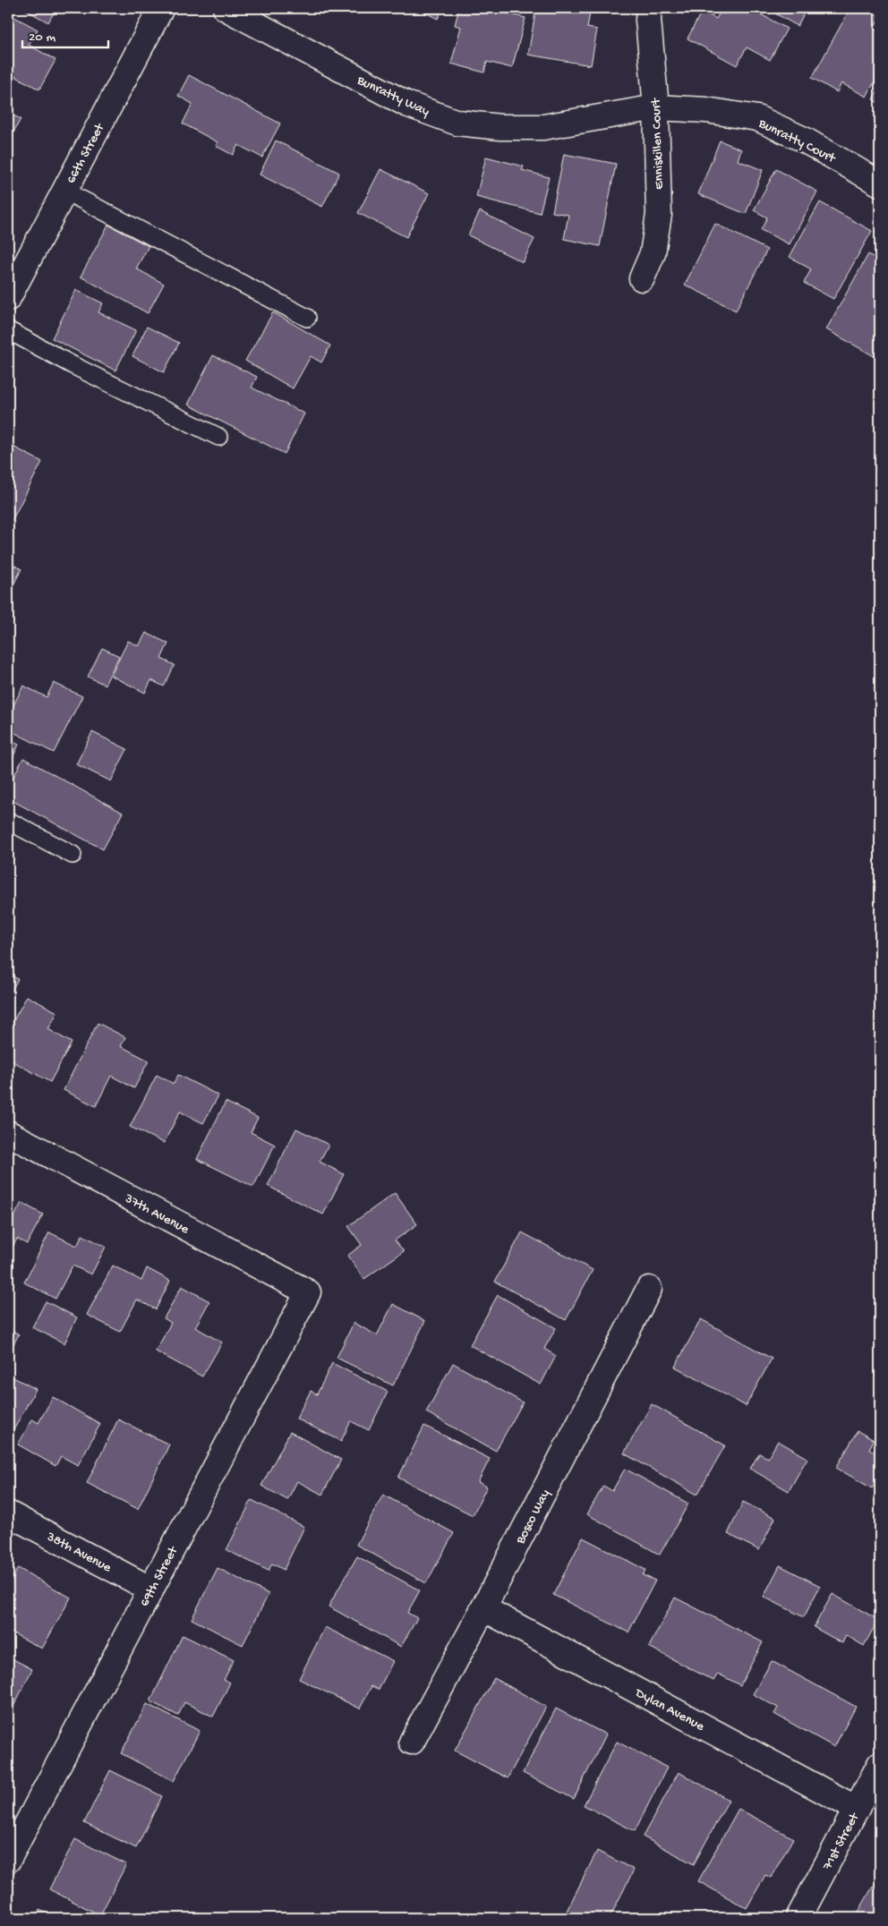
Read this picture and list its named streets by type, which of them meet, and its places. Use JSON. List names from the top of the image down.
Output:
{
  "streets": {
    "street": [
      "Bunratty Way",
      "Bunratty Court",
      "Enniskillen Court",
      "66th Street",
      "37th Avenue",
      "Bosco Way",
      "38th Avenue",
      "69th Street",
      "Dylan Avenue",
      "71st Street"
    ]
  },
  "crossings": [
    ["Bunratty Way", "Bunratty Court"],
    ["Bunratty Way", "Enniskillen Court"],
    ["Bunratty Court", "Enniskillen Court"],
    ["37th Avenue", "69th Street"],
    ["Bosco Way", "Dylan Avenue"],
    ["38th Avenue", "69th Street"],
    ["Dylan Avenue", "71st Street"]
  ],
  "scale_bar": "20 m"
}
